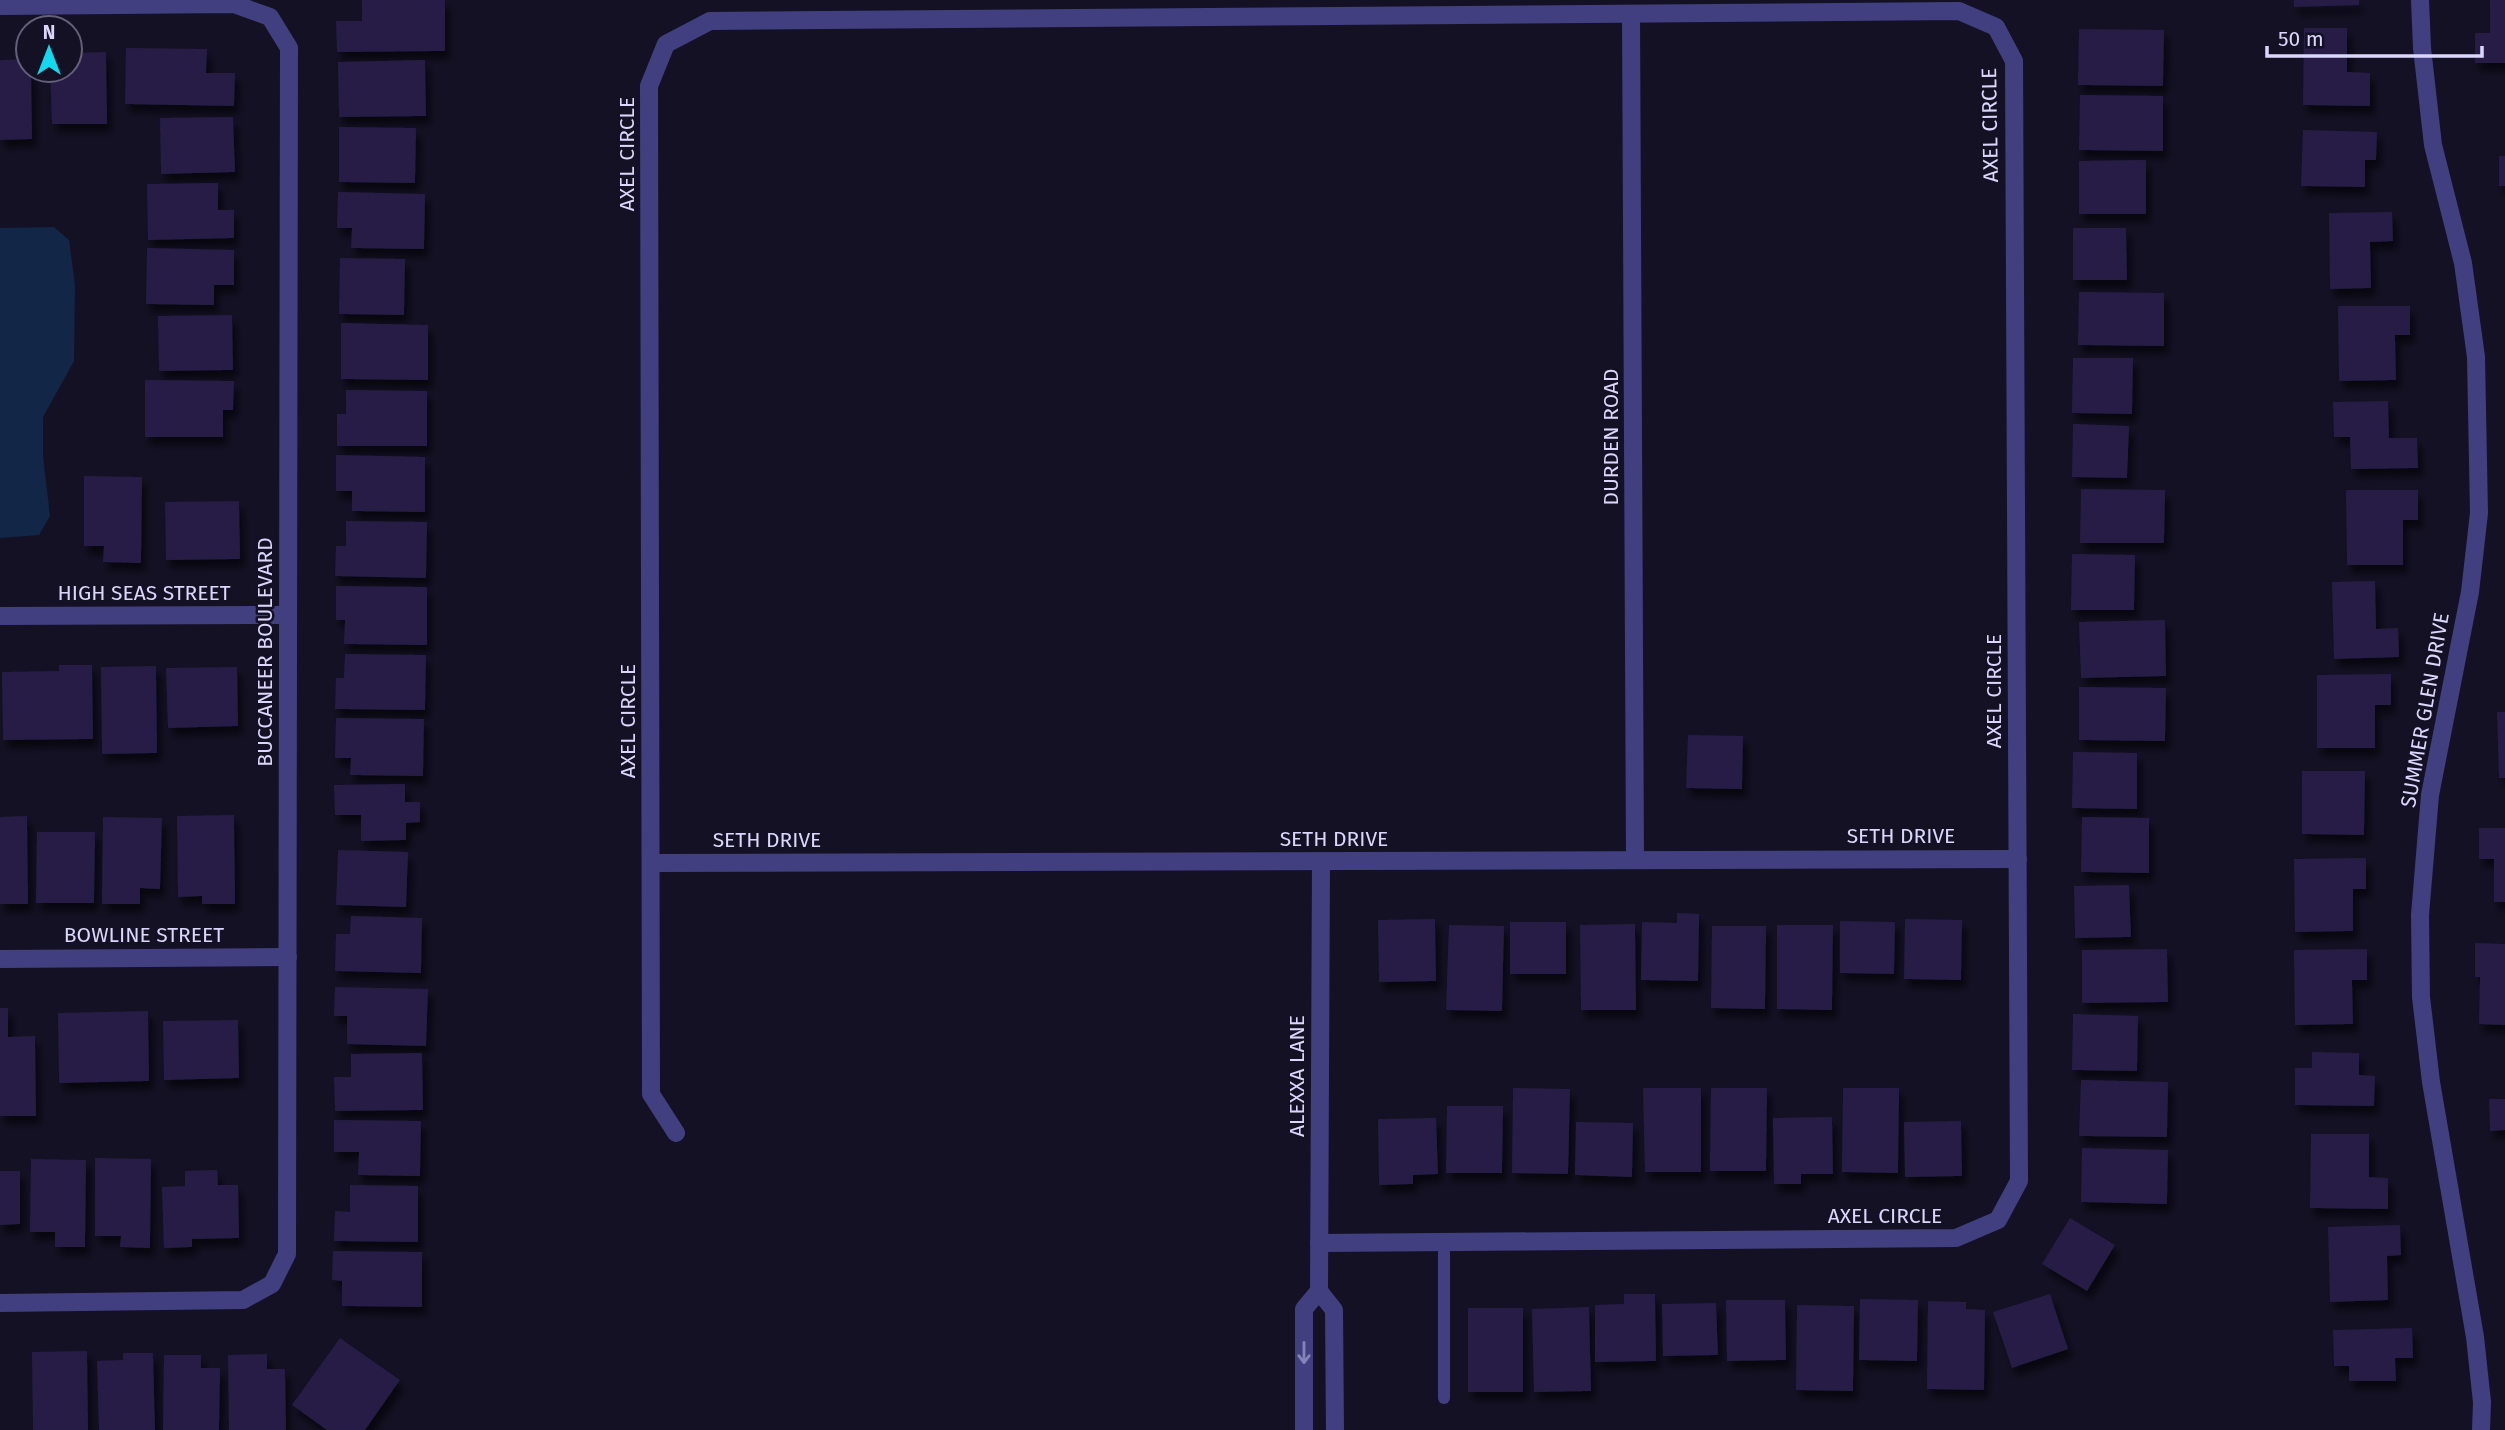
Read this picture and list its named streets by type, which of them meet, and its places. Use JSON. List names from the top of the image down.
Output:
{
  "streets": {
    "street": [
      "AXEL CIRCLE",
      "DURDEN ROAD",
      "HIGH SEAS STREET",
      "BUCCANEER BOULEVARD",
      "SUMMER GLEN DRIVE",
      "SETH DRIVE",
      "BOWLINE STREET",
      "ALEXXA LANE"
    ]
  },
  "crossings": [
    ["AXEL CIRCLE", "DURDEN ROAD"],
    ["AXEL CIRCLE", "SETH DRIVE"],
    ["AXEL CIRCLE", "ALEXXA LANE"],
    ["DURDEN ROAD", "SETH DRIVE"],
    ["HIGH SEAS STREET", "BUCCANEER BOULEVARD"],
    ["BUCCANEER BOULEVARD", "BOWLINE STREET"],
    ["SETH DRIVE", "ALEXXA LANE"]
  ],
  "scale_bar": "50 m",
  "north": "top"
}
